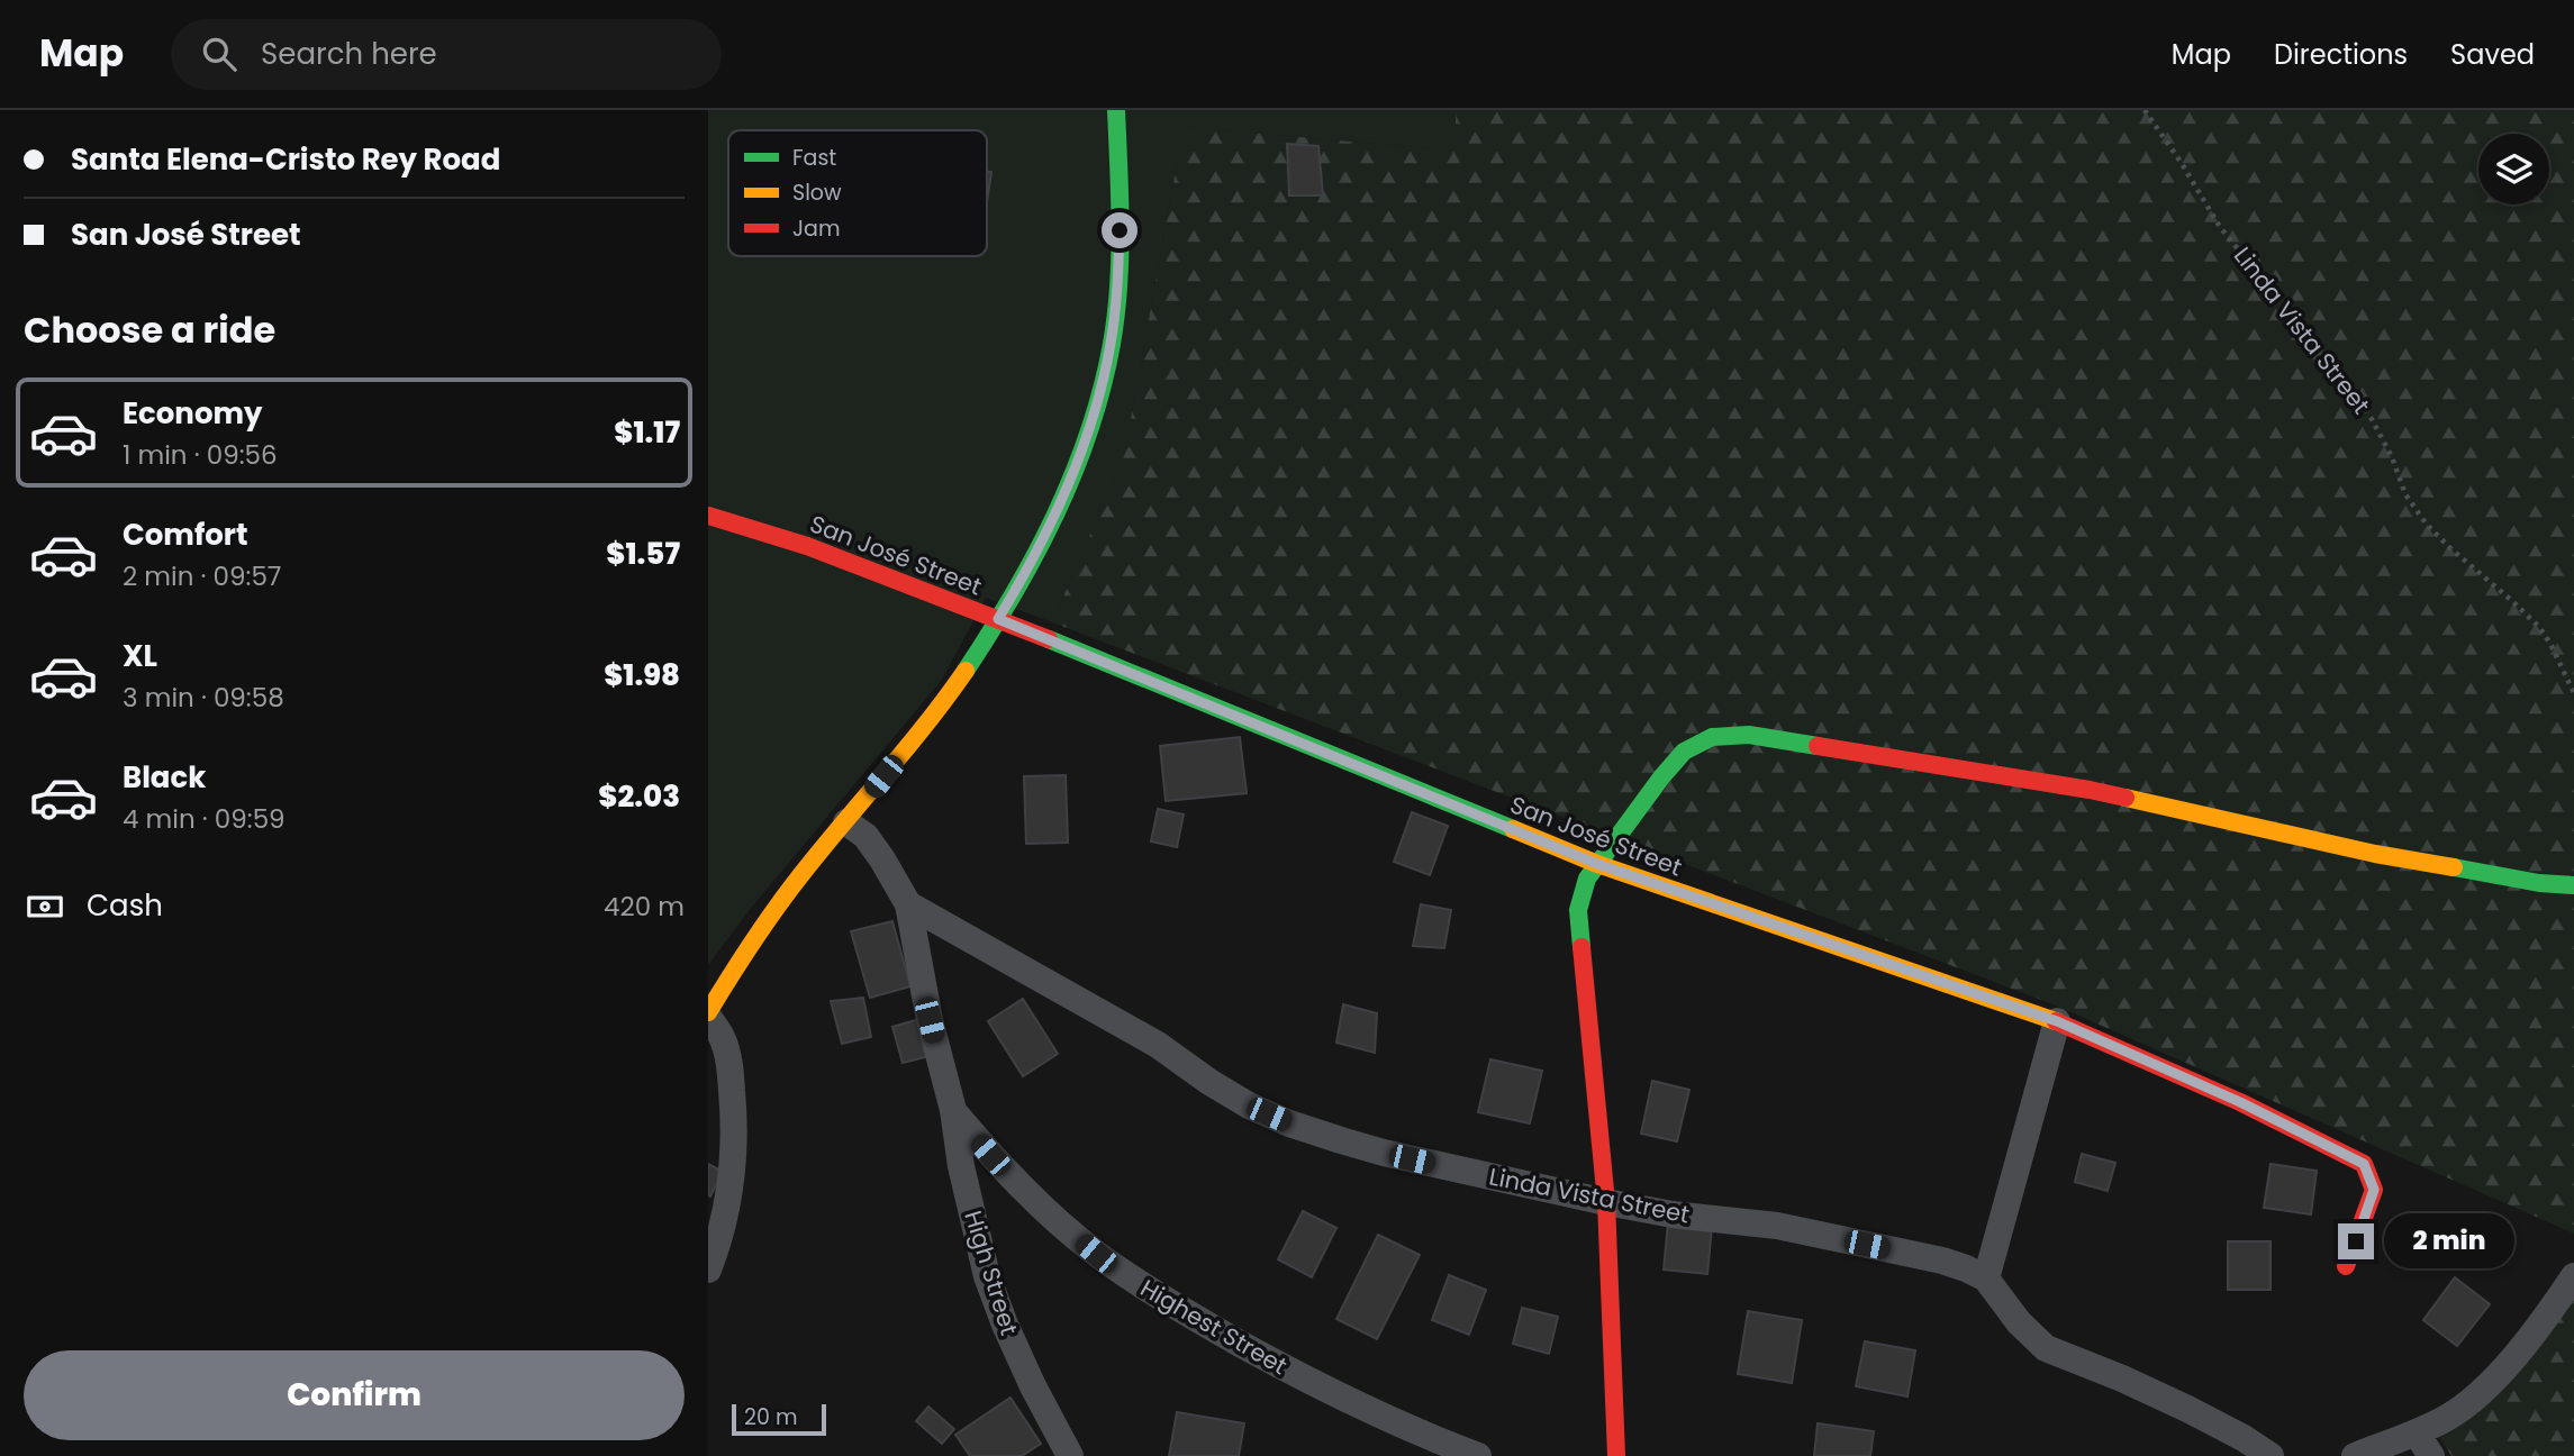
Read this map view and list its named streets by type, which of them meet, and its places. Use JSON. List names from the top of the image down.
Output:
{
  "streets": {
    "street": [
      "Linda Vista Street",
      "San José Street",
      "High Street",
      "Highest Street"
    ]
  },
  "crossings": [
    ["Linda Vista Street", "High Street"],
    ["High Street", "Highest Street"]
  ],
  "legend": ["Fast", "Slow", "Jam"],
  "scale_bar": "20 m",
  "page": {
    "header": "Map",
    "search": "Search here",
    "nav": ["Map", "Directions", "Saved"],
    "banner": ["Santa Elena-Cristo Rey Road", "San José Street"],
    "heading": "Choose a ride",
    "list": [
      {
        "name": "Economy",
        "note": "1 min · 09:56",
        "value": "$1.17"
      },
      {
        "name": "Comfort",
        "note": "2 min · 09:57",
        "value": "$1.57"
      },
      {
        "name": "XL",
        "note": "3 min · 09:58",
        "value": "$1.98"
      },
      {
        "name": "Black",
        "note": "4 min · 09:59",
        "value": "$2.03"
      }
    ],
    "pay": ["Cash", "420 m"],
    "bubble": "2 min",
    "buttons": "Confirm",
    "scale": "20 m"
  }
}
